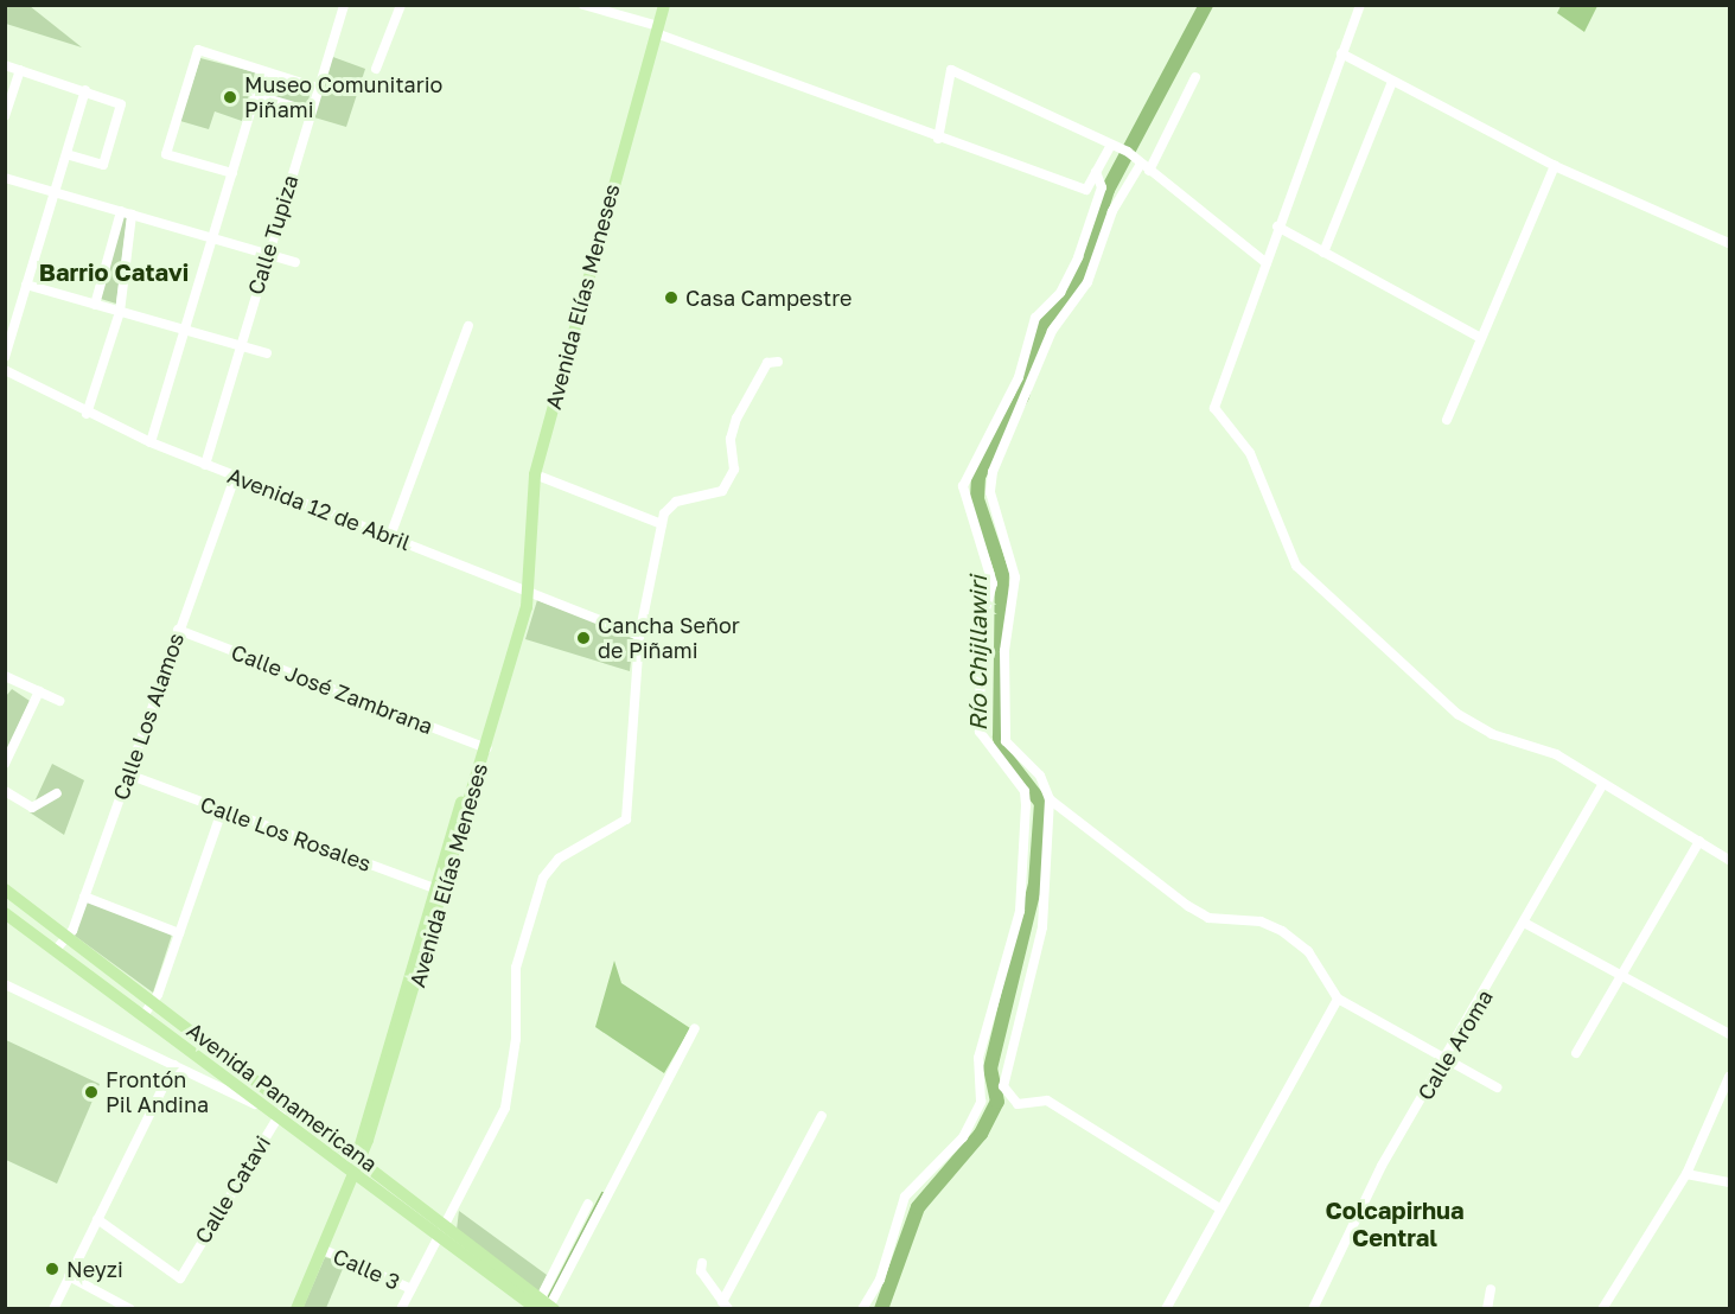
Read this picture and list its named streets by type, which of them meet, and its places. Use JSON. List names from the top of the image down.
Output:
{
  "streets": {
    "main road": ["Avenida Elías Meneses", "Avenida Panamericana"],
    "street": [
      "Calle Tupiza",
      "Avenida 12 de Abril",
      "Calle José Zambrana",
      "Calle Los Alamos",
      "Calle Los Rosales",
      "Calle Aroma",
      "Calle Catavi",
      "Calle 3"
    ]
  },
  "crossings": [
    ["Calle Tupiza", "Avenida 12 de Abril"],
    ["Avenida Elías Meneses", "Avenida 12 de Abril"],
    ["Avenida Elías Meneses", "Calle José Zambrana"],
    ["Avenida Elías Meneses", "Calle Los Rosales"],
    ["Avenida Elías Meneses", "Avenida Panamericana"],
    ["Avenida Elías Meneses", "Calle 3"],
    ["Avenida 12 de Abril", "Calle Los Alamos"],
    ["Calle José Zambrana", "Calle Los Alamos"],
    ["Calle Los Alamos", "Calle Los Rosales"],
    ["Calle Los Alamos", "Avenida Panamericana"],
    ["Avenida Panamericana", "Calle Catavi"]
  ],
  "districts": ["Barrio Catavi", "Colcapirhua Central"],
  "water": ["Río Chijllawiri"],
  "places": [
    "Museo Comunitario Piñami",
    "Casa Campestre",
    "Cancha Señor de Piñami",
    "Frontón Pil Andina",
    "Neyzi"
  ]
}
